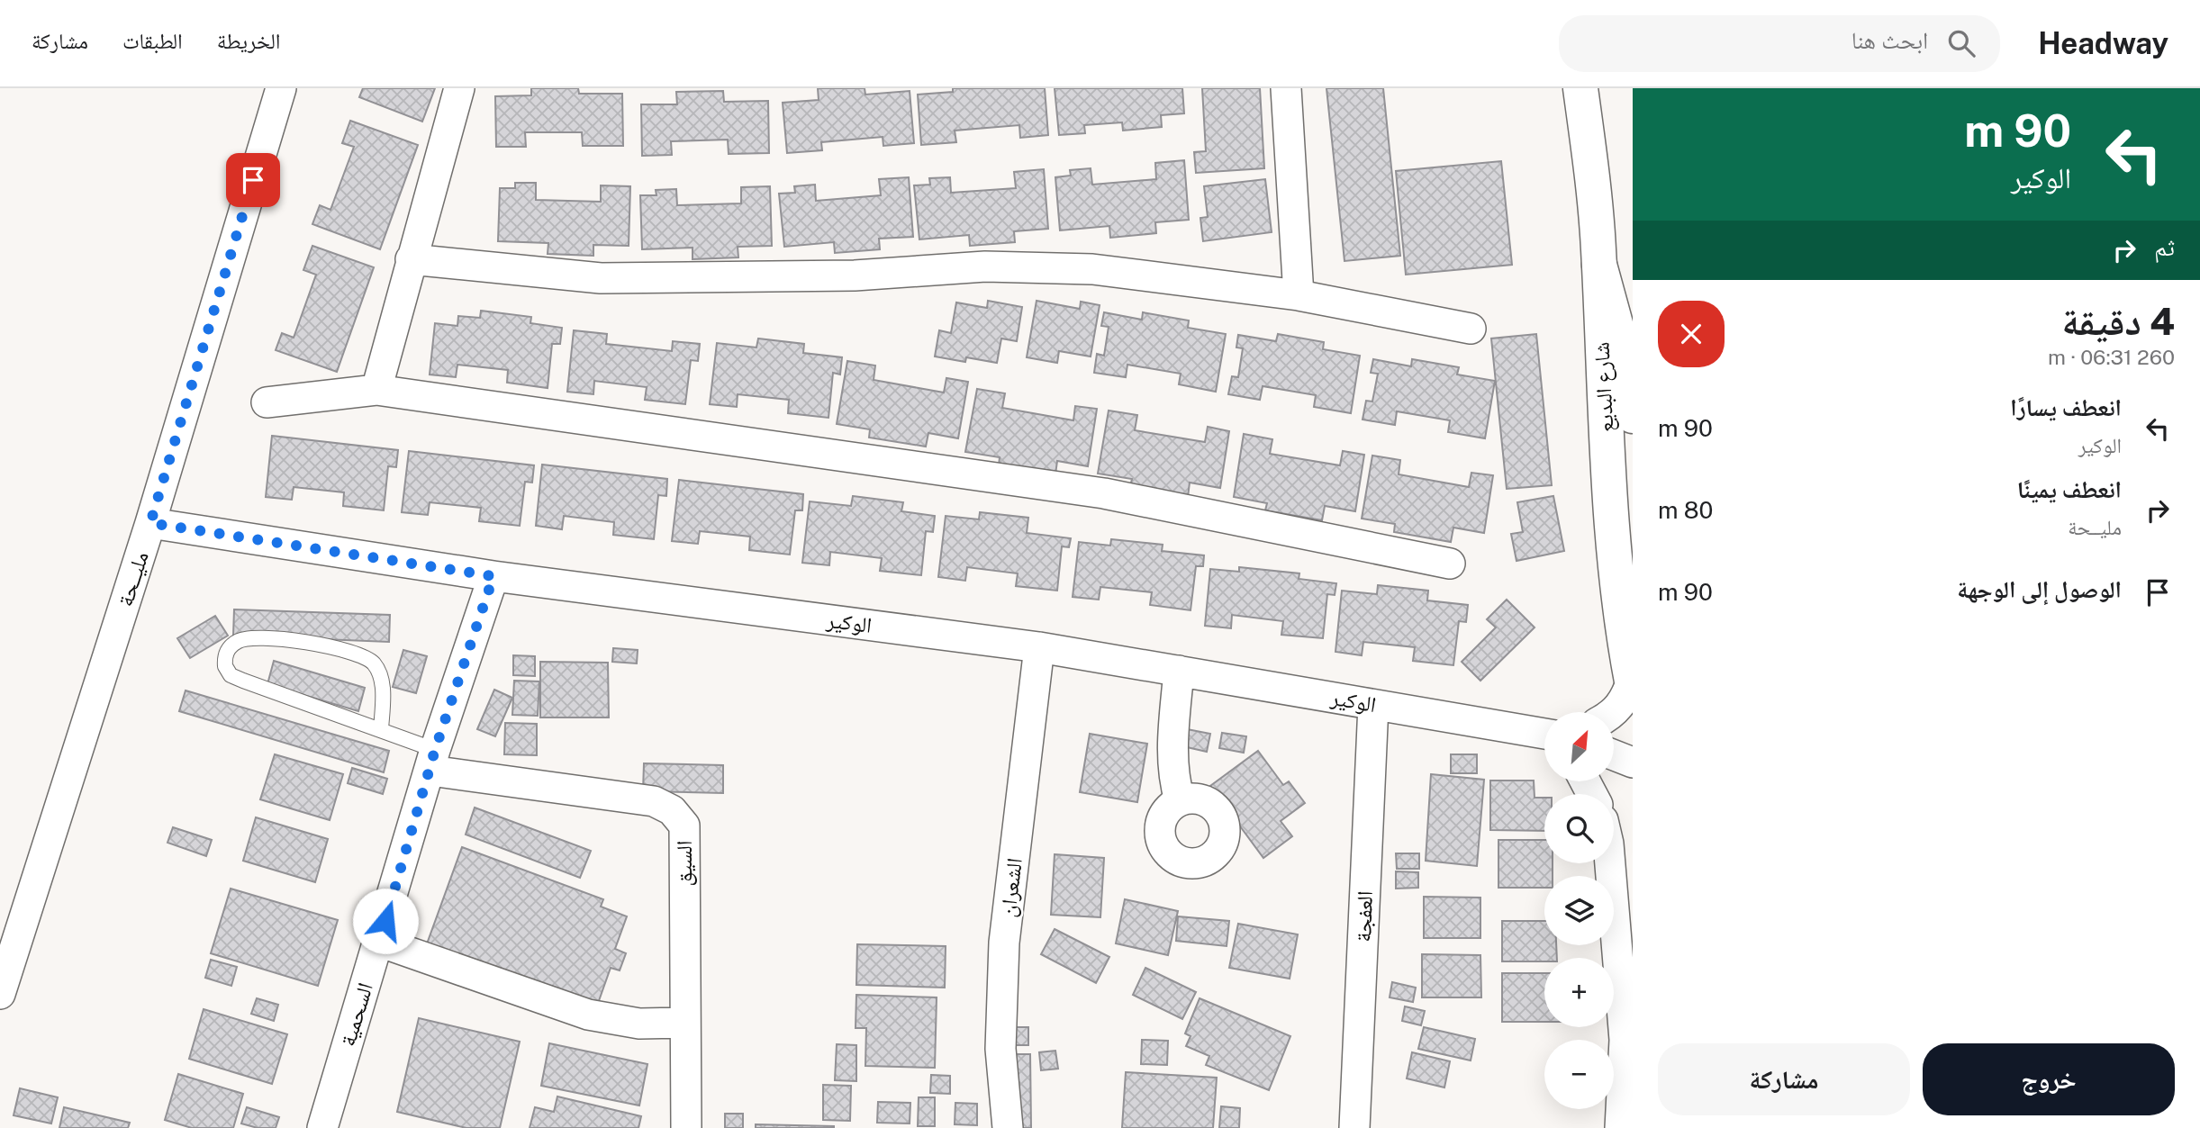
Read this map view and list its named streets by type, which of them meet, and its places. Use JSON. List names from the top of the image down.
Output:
{
  "streets": {
    "main road": ["شارع البديع"],
    "street": [
      "مليــحة",
      "الوكير",
      "السيق",
      "الشعران",
      "العفجة",
      "السحمية"
    ]
  },
  "crossings": [
    ["مليــحة", "الوكير"],
    ["الوكير", "الشعران"],
    ["الوكير", "العفجة"],
    ["الوكير", "السحمية"],
    ["السيق", "السحمية"]
  ],
  "north": "top right",
  "page": {
    "header": "Headway",
    "search": "ابحث هنا",
    "nav": ["الخريطة", "الطبقات", "مشاركة"],
    "turn": ["90 m", "الوكير"],
    "then": "ثم",
    "heading": ["4 دقيقة", "260 m · 06:31"],
    "list": [
      {
        "name": "انعطف يسارًا",
        "note": "الوكير",
        "value": "90 m"
      },
      {
        "name": "انعطف يمينًا",
        "note": "مليــحة",
        "value": "80 m"
      },
      {
        "name": "الوصول إلى الوجهة",
        "value": "90 m"
      }
    ],
    "map_buttons": ["+", "−"],
    "buttons": ["خروج", "مشاركة"]
  }
}
